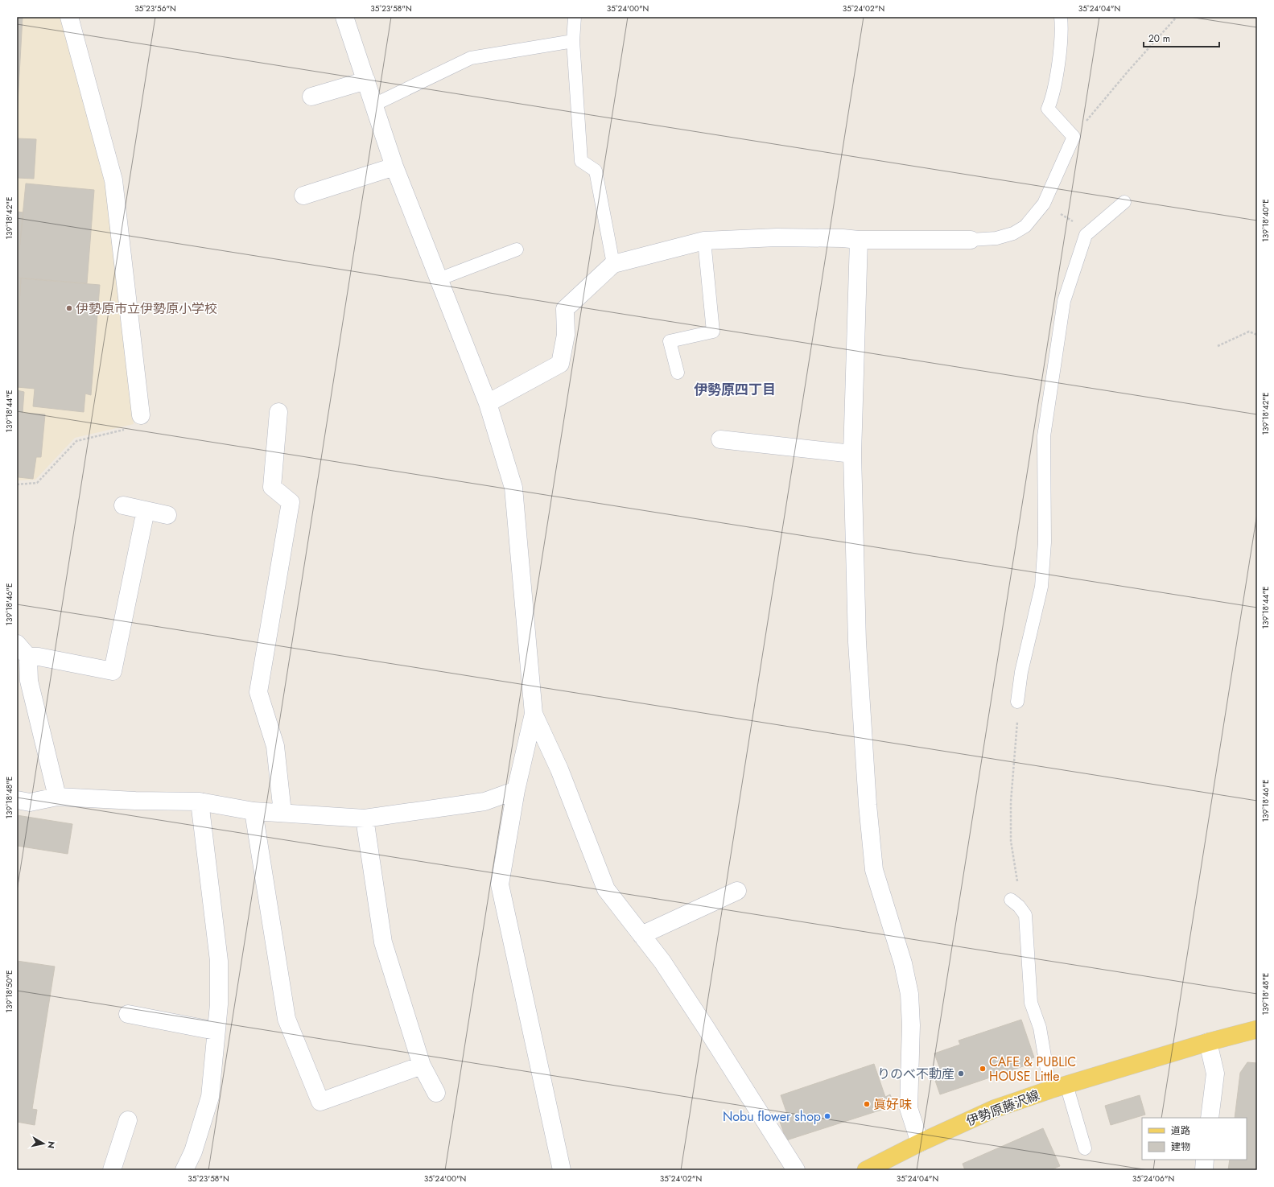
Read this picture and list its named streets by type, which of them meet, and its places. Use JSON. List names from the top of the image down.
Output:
{
  "streets": {
    "main road": ["伊勢原藤沢線"]
  },
  "districts": ["伊勢原四丁目"],
  "places": [
    "伊勢原市立伊勢原小学校",
    "CAFE & PUBLIC HOUSE Little",
    "りのべ不動産",
    "眞好味",
    "Nobu flower shop"
  ],
  "legend": ["道路", "建物"],
  "scale_bar": "20 m",
  "north": "right",
  "coordinates": [
    "35°23'56\"N",
    "35°23'58\"N",
    "35°24'00\"N",
    "35°24'02\"N",
    "35°24'04\"N",
    "139°18'42\"E",
    "139°18'40\"E",
    "139°18'44\"E",
    "139°18'46\"E",
    "139°18'48\"E",
    "139°18'50\"E",
    "35°24'06\"N"
  ]
}
